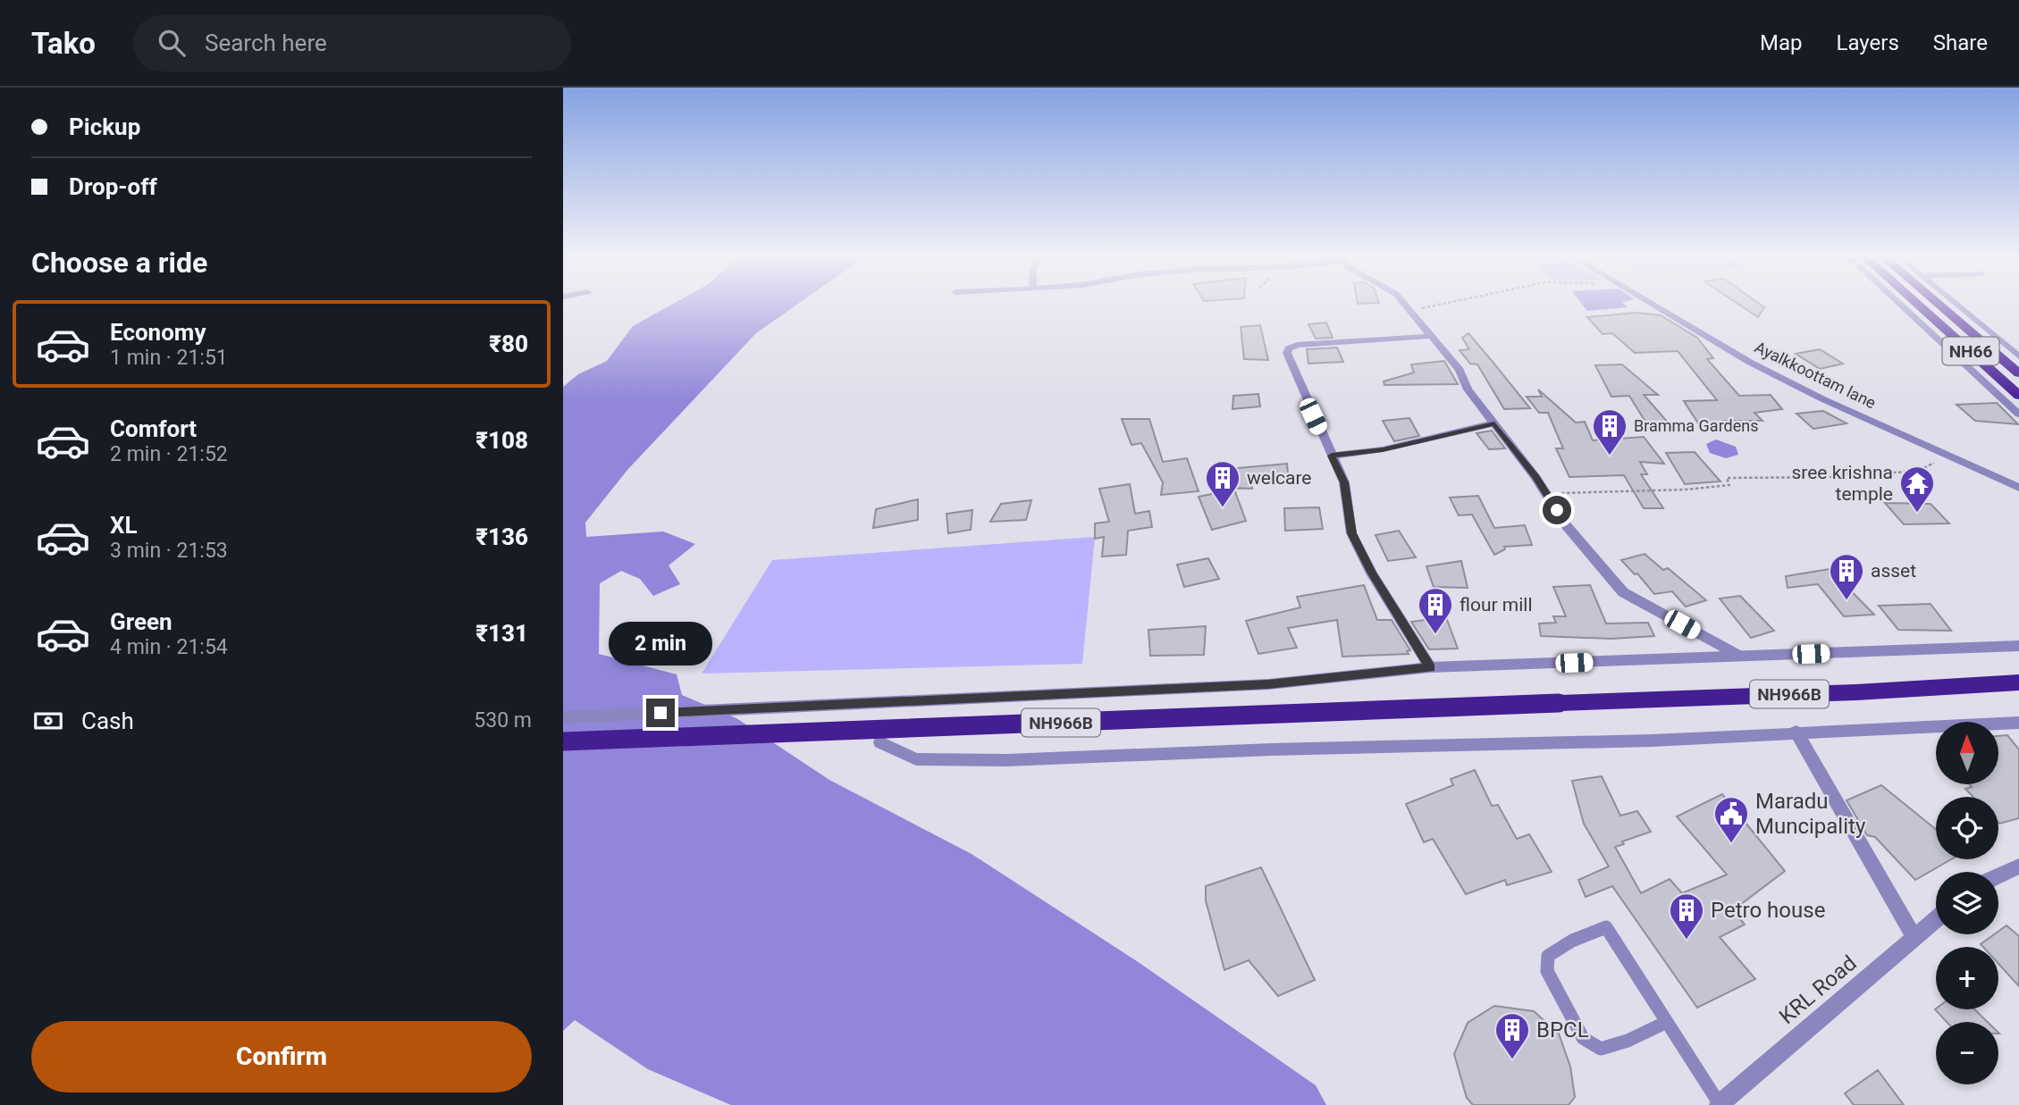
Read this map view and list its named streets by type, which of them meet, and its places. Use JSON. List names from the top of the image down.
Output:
{
  "streets": {
    "highway": ["NH66", "NH966B"],
    "street": ["Ayalkkoottam lane", "KRL Road"]
  },
  "places": {
    "building": [
      "Bramma Gardens",
      "welcare",
      "asset",
      "flour mill",
      "Petro house",
      "BPCL"
    ],
    "temple": ["sree krishna temple"],
    "public building": ["Maradu Muncipality"]
  },
  "north": "top",
  "page": {
    "header": "Tako",
    "search": "Search here",
    "nav": ["Map", "Layers", "Share"],
    "banner": ["Pickup", "Drop-off"],
    "heading": "Choose a ride",
    "list": [
      {
        "name": "Economy",
        "note": "1 min · 21:51",
        "value": "₹80"
      },
      {
        "name": "Comfort",
        "note": "2 min · 21:52",
        "value": "₹108"
      },
      {
        "name": "XL",
        "note": "3 min · 21:53",
        "value": "₹136"
      },
      {
        "name": "Green",
        "note": "4 min · 21:54",
        "value": "₹131"
      }
    ],
    "bubble": "2 min",
    "pay": ["Cash", "530 m"],
    "map_buttons": ["+", "−"],
    "buttons": "Confirm"
  }
}
